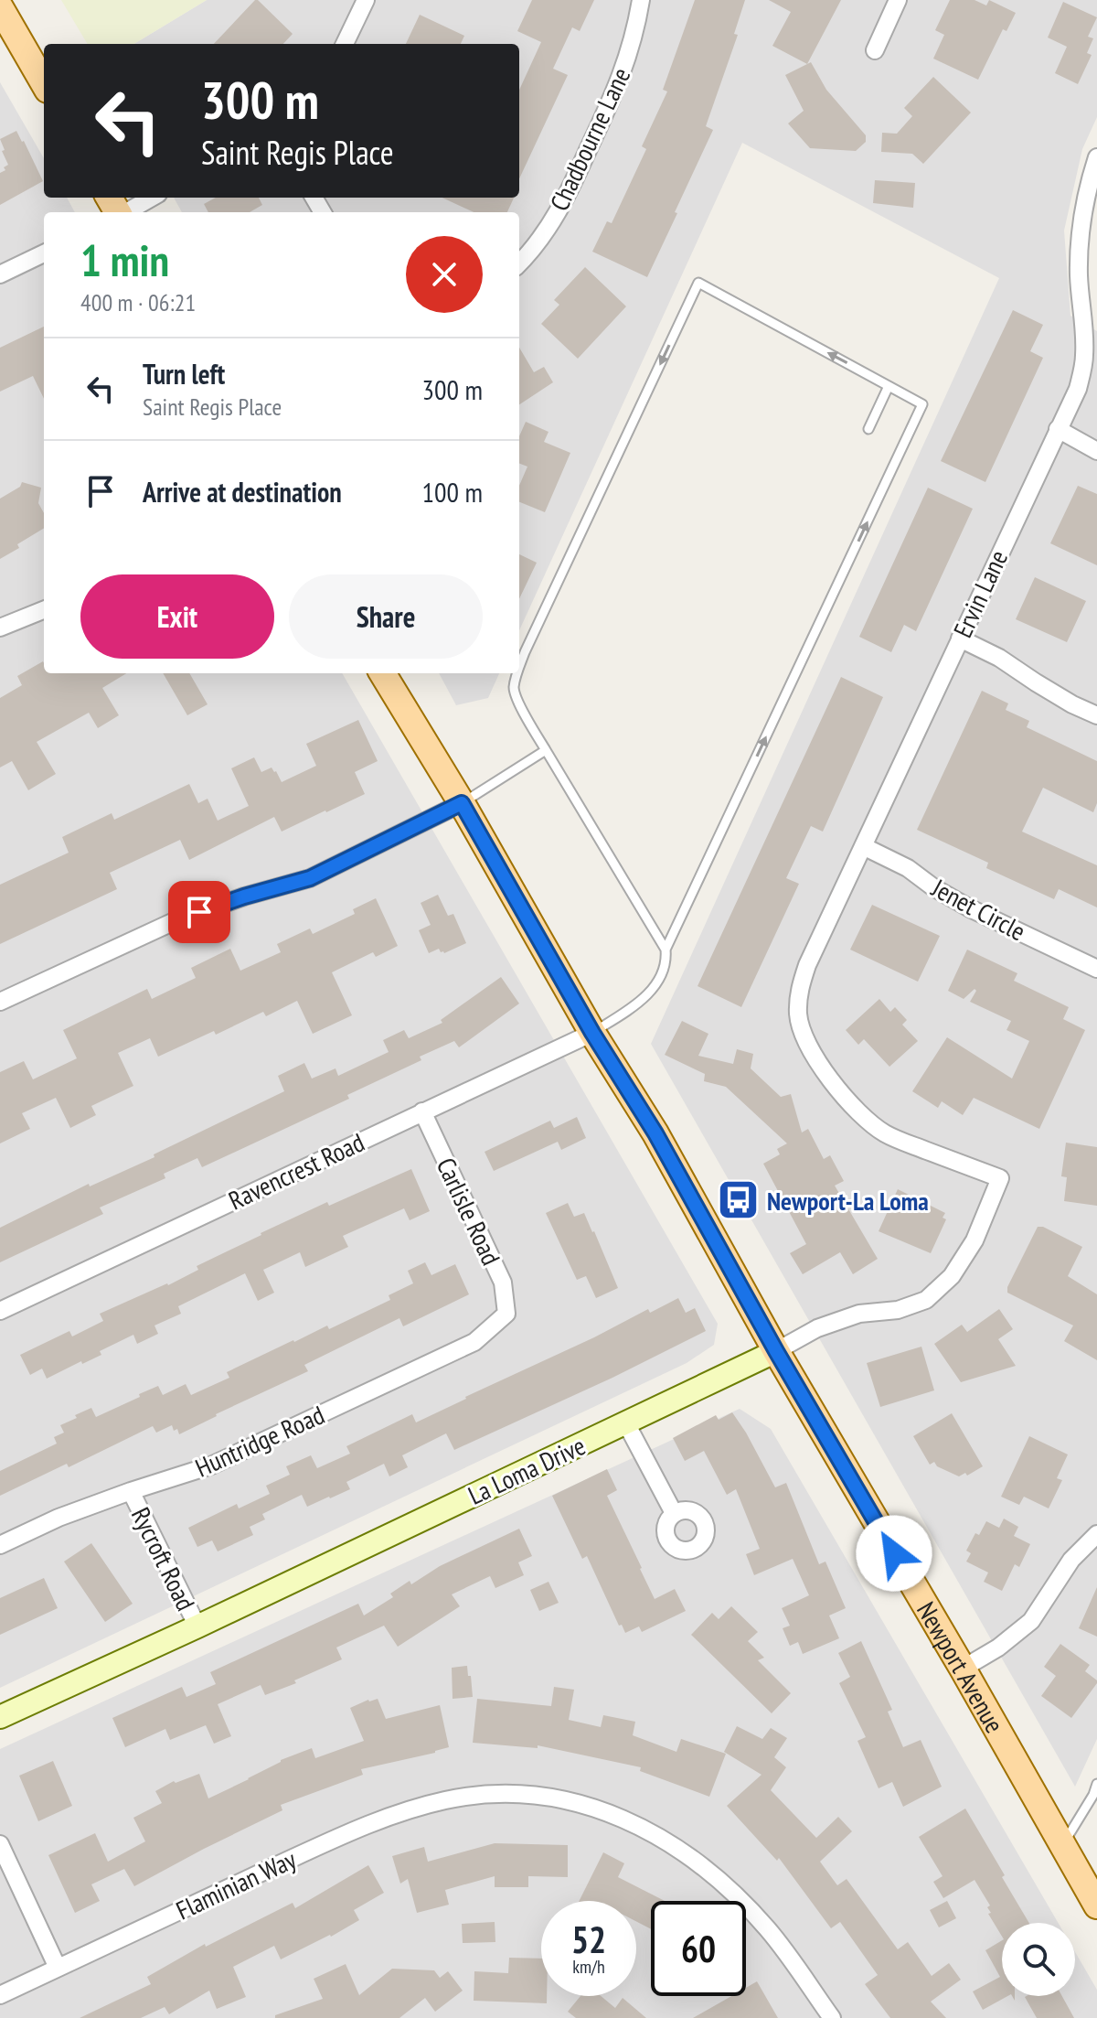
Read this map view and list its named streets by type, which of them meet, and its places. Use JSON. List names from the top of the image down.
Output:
{
  "streets": {
    "main road": ["La Loma Drive", "Newport Avenue"],
    "street": [
      "Chadbourne Lane",
      "Ervin Lane",
      "Jenet Circle",
      "Ravencrest Road",
      "Carlisle Road",
      "Huntridge Road",
      "Rycroft Road",
      "Flaminian Way"
    ]
  },
  "crossings": [
    ["Ervin Lane", "Jenet Circle"],
    ["Ervin Lane", "La Loma Drive"],
    ["Ravencrest Road", "Carlisle Road"],
    ["Ravencrest Road", "Newport Avenue"],
    ["Carlisle Road", "Huntridge Road"],
    ["Huntridge Road", "Rycroft Road"],
    ["La Loma Drive", "Rycroft Road"],
    ["La Loma Drive", "Newport Avenue"]
  ],
  "places": {
    "bus stop": ["Newport-La Loma"]
  },
  "page": {
    "turn": ["300 m", "Saint Regis Place"],
    "heading": ["1 min", "400 m · 06:21"],
    "list": [
      {
        "name": "Turn left",
        "note": "Saint Regis Place",
        "value": "300 m"
      },
      {
        "name": "Arrive at destination",
        "value": "100 m"
      }
    ],
    "buttons": ["Exit", "Share"],
    "speed": "52 km/h",
    "limit": "60"
  }
}
